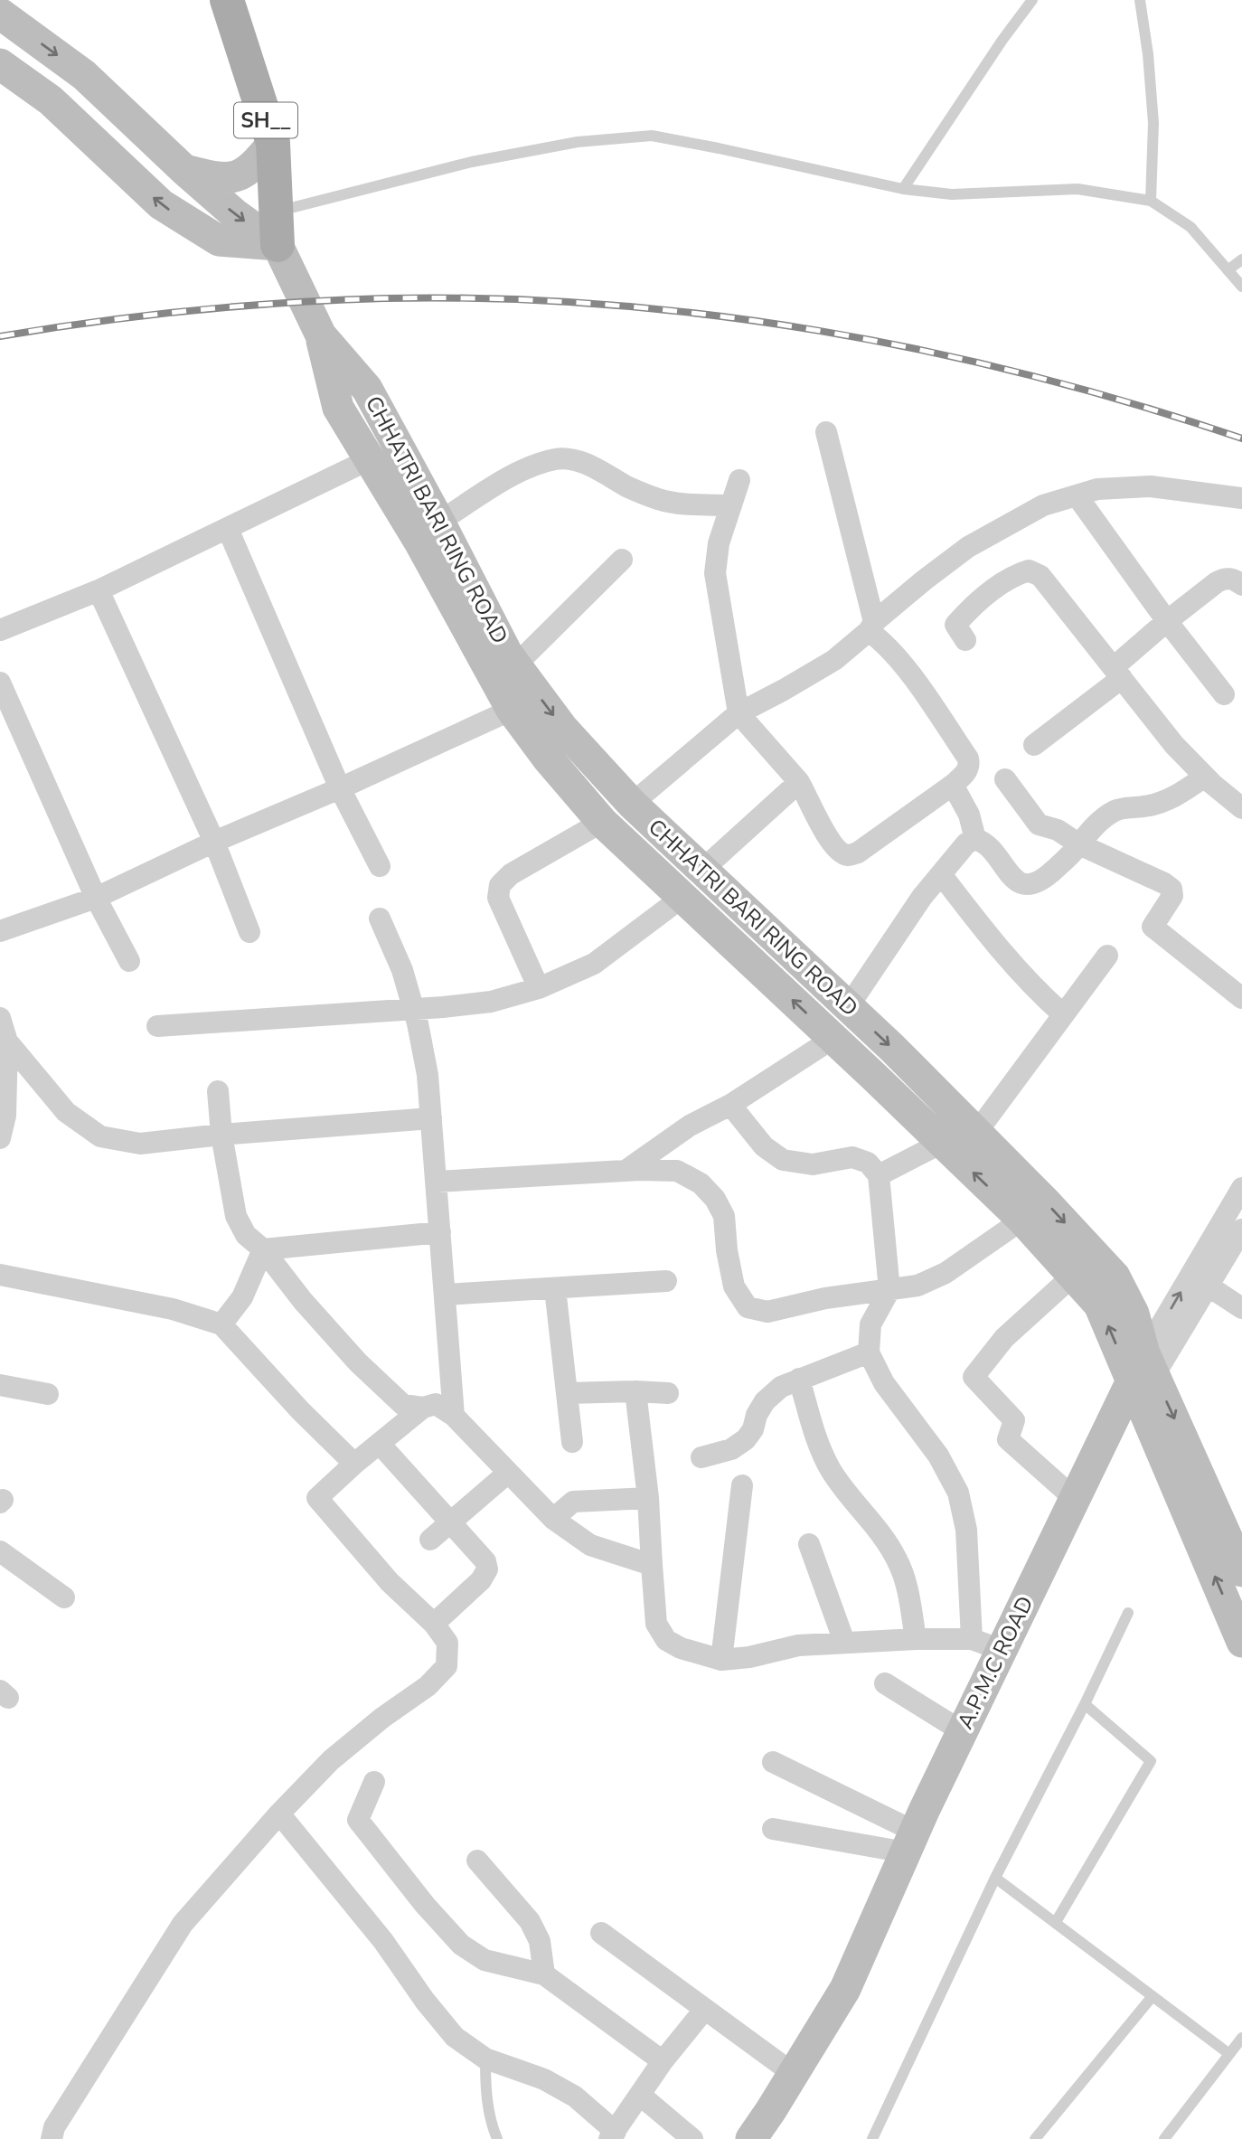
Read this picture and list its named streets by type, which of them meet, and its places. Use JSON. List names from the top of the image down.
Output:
{
  "streets": {
    "main road": ["SH__", "CHHATRI BARI RING ROAD", "A.P.M.C ROAD"]
  },
  "crossings": [
    ["SH__", "CHHATRI BARI RING ROAD"],
    ["CHHATRI BARI RING ROAD", "A.P.M.C ROAD"]
  ]
}
